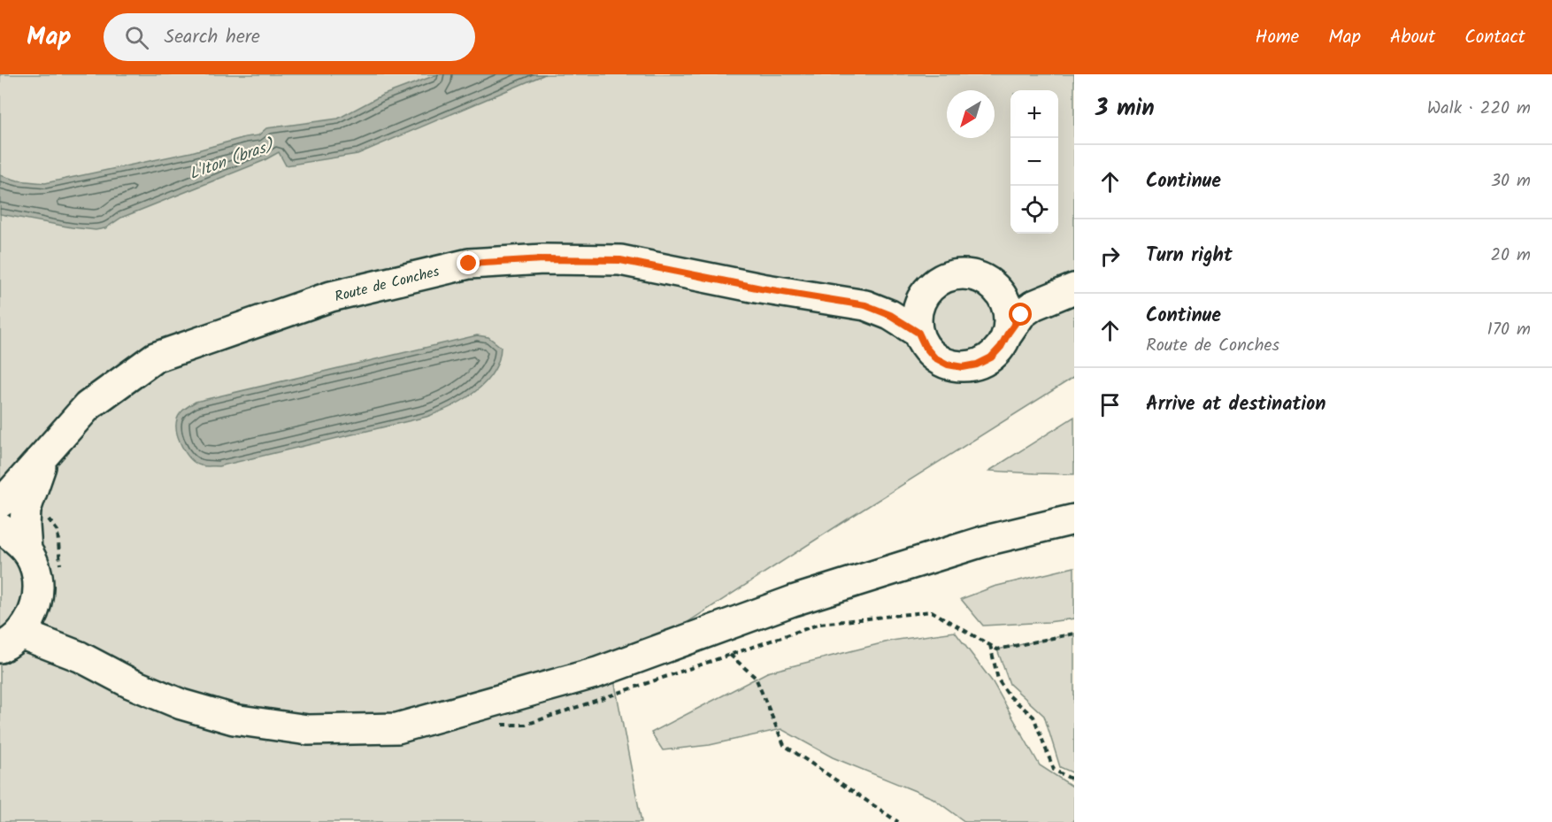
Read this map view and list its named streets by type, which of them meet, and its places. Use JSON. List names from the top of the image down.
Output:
{
  "streets": {
    "main road": ["Route de Conches"]
  },
  "water": ["L'Iton (bras)"],
  "north": "bottom left",
  "page": {
    "header": "Map",
    "search": "Search here",
    "nav": [
      "Home",
      "Map",
      "About",
      "Contact"
    ],
    "heading": ["3 min", "Walk · 220 m"],
    "map_buttons": ["+", "−"],
    "list": [
      ["Continue", "30 m"],
      ["Turn right", "20 m"],
      ["Continue", "Route de Conches", "170 m"],
      "Arrive at destination"
    ]
  }
}
